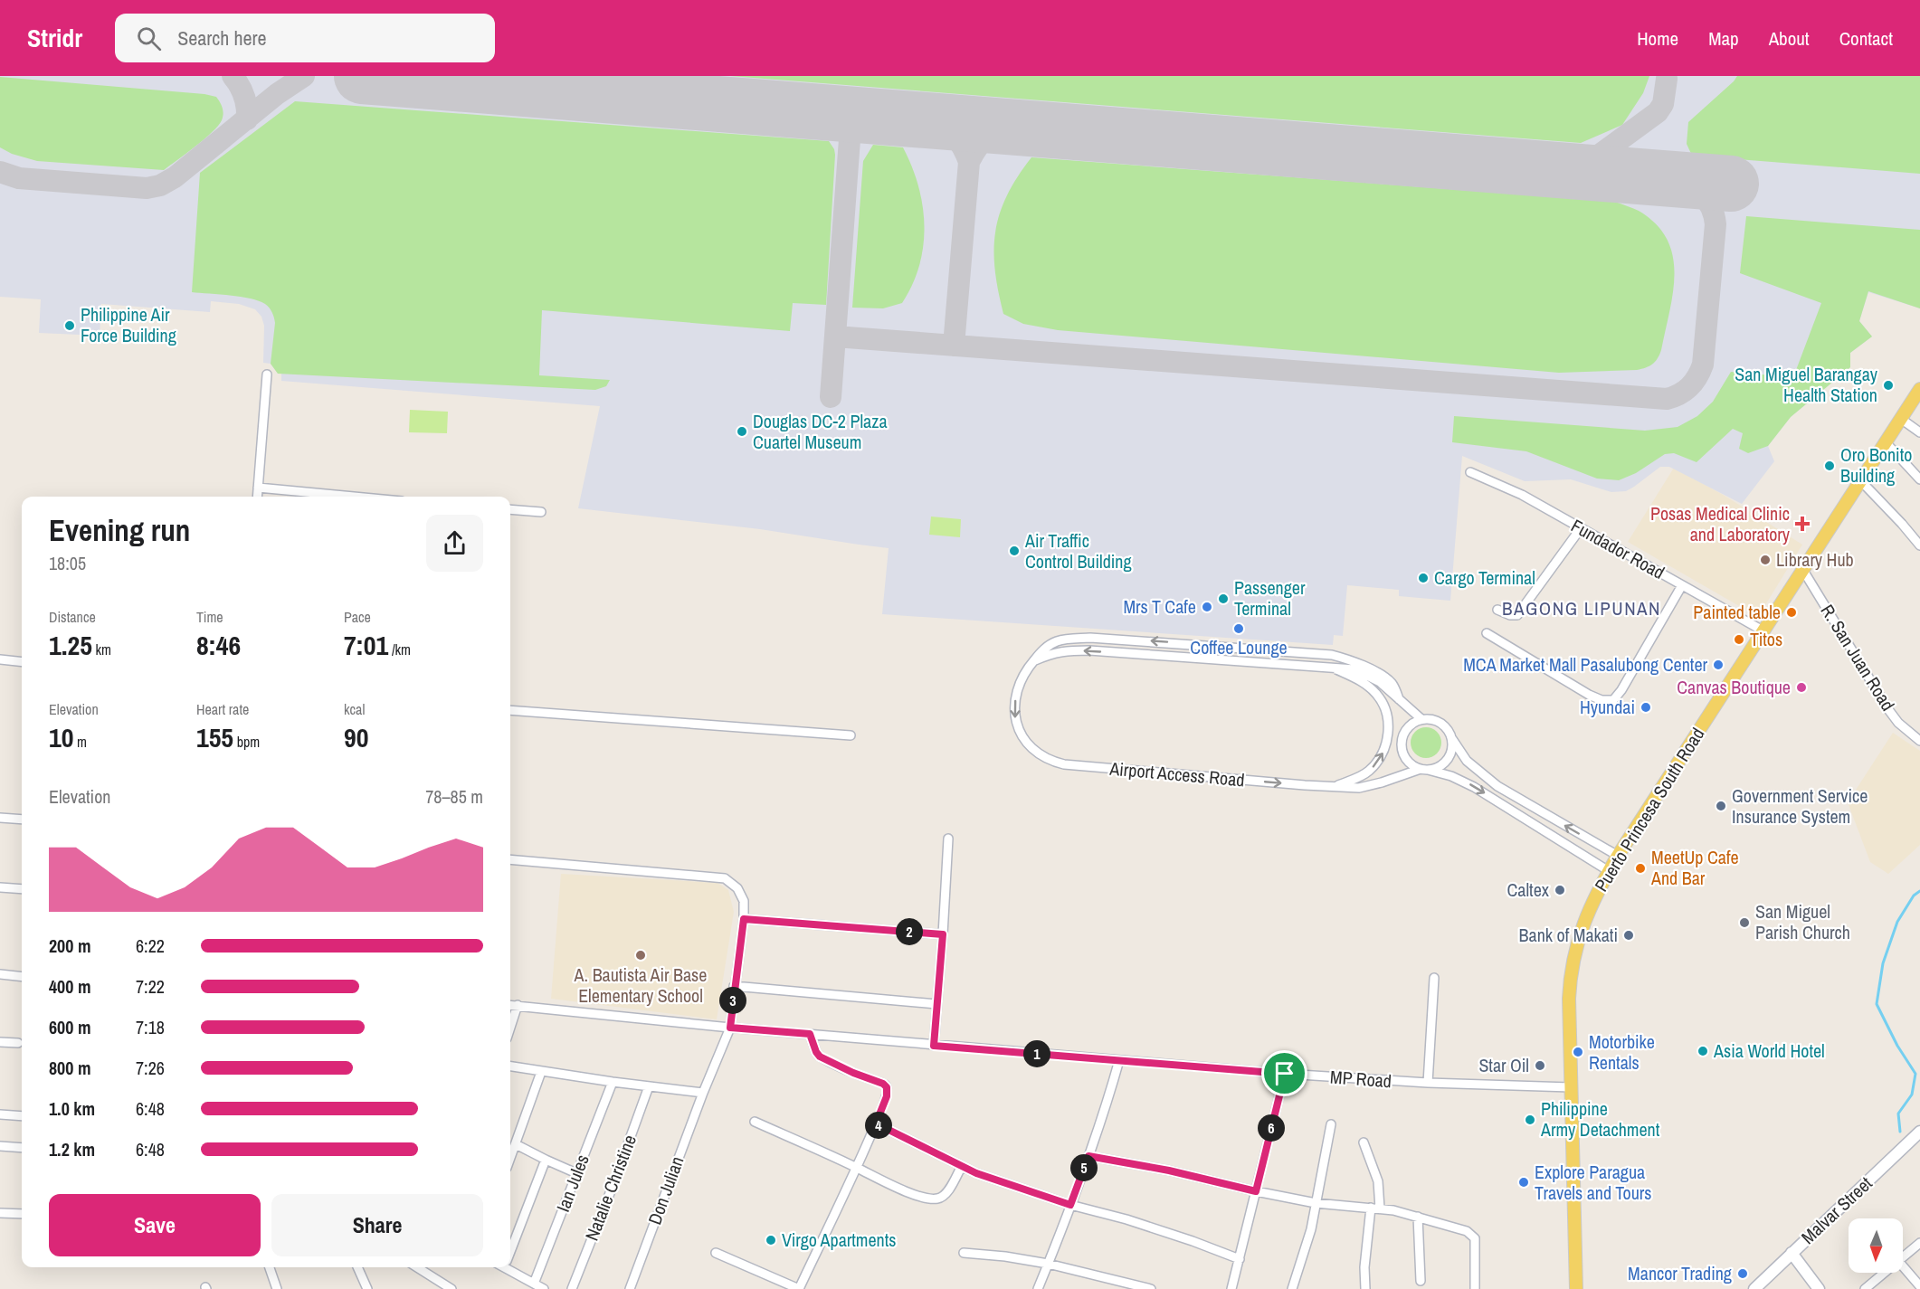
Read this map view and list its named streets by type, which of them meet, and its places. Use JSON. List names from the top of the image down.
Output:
{
  "streets": {
    "main road": ["Puerto Princesa South Road", "Malvar Street"],
    "street": [
      "Fundador Road",
      "R. San Juan Road",
      "Airport Access Road",
      "MP Road",
      "Ian Jules",
      "Natalie Christine",
      "Don Julian"
    ]
  },
  "crossings": [
    ["Fundador Road", "Puerto Princesa South Road"],
    ["R. San Juan Road", "Puerto Princesa South Road"],
    ["Puerto Princesa South Road", "MP Road"],
    ["MP Road", "Don Julian"]
  ],
  "districts": ["BAGONG LIPUNAN"],
  "places": {
    "other": [
      "Philippine Air Force Building",
      "San Miguel Barangay Health Station",
      "Douglas DC-2 Plaza Cuartel Museum",
      "Oro Bonito Building",
      "Air Traffic Control Building",
      "Library Hub",
      "Cargo Terminal",
      "Passenger Terminal",
      "Mrs T Cafe",
      "Painted table",
      "Coffee Lounge",
      "Titos",
      "MCA Market Mall Pasalubong Center",
      "Canvas Boutique",
      "Hyundai",
      "Government Service Insurance System",
      "MeetUp Cafe And Bar",
      "Caltex",
      "San Miguel Parish Church",
      "Bank of Makati",
      "A. Bautista Air Base Elementary School",
      "Asia World Hotel",
      "Motorbike Rentals",
      "Star Oil",
      "Philippine Army Detachment",
      "Explore Paragua Travels and Tours",
      "Virgo Apartments",
      "Mancor Trading"
    ],
    "health": ["Posas Medical Clinic and Laboratory"]
  },
  "north": "bottom",
  "page": {
    "header": "Stridr",
    "search": "Search here",
    "nav": [
      "Home",
      "Map",
      "About",
      "Contact"
    ],
    "heading": ["Evening run", "18:05"],
    "stats": [
      ["Distance", "1.25 km"],
      ["Time", "8:46"],
      ["Pace", "7:01 /km"],
      ["Elevation", "10 m"],
      ["Heart rate", "155 bpm"],
      ["kcal", "90"]
    ],
    "chart": ["Elevation", "78–85 m"],
    "pins": [
      "2",
      "3",
      "1",
      "4",
      "6",
      "5"
    ],
    "list": [
      {
        "name": "200 m",
        "note": "6:22"
      },
      {
        "name": "400 m",
        "note": "7:22"
      },
      {
        "name": "600 m",
        "note": "7:18"
      },
      {
        "name": "800 m",
        "note": "7:26"
      },
      {
        "name": "1.0 km",
        "note": "6:48"
      },
      {
        "name": "1.2 km",
        "note": "6:48"
      }
    ],
    "buttons": ["Save", "Share"]
  }
}
